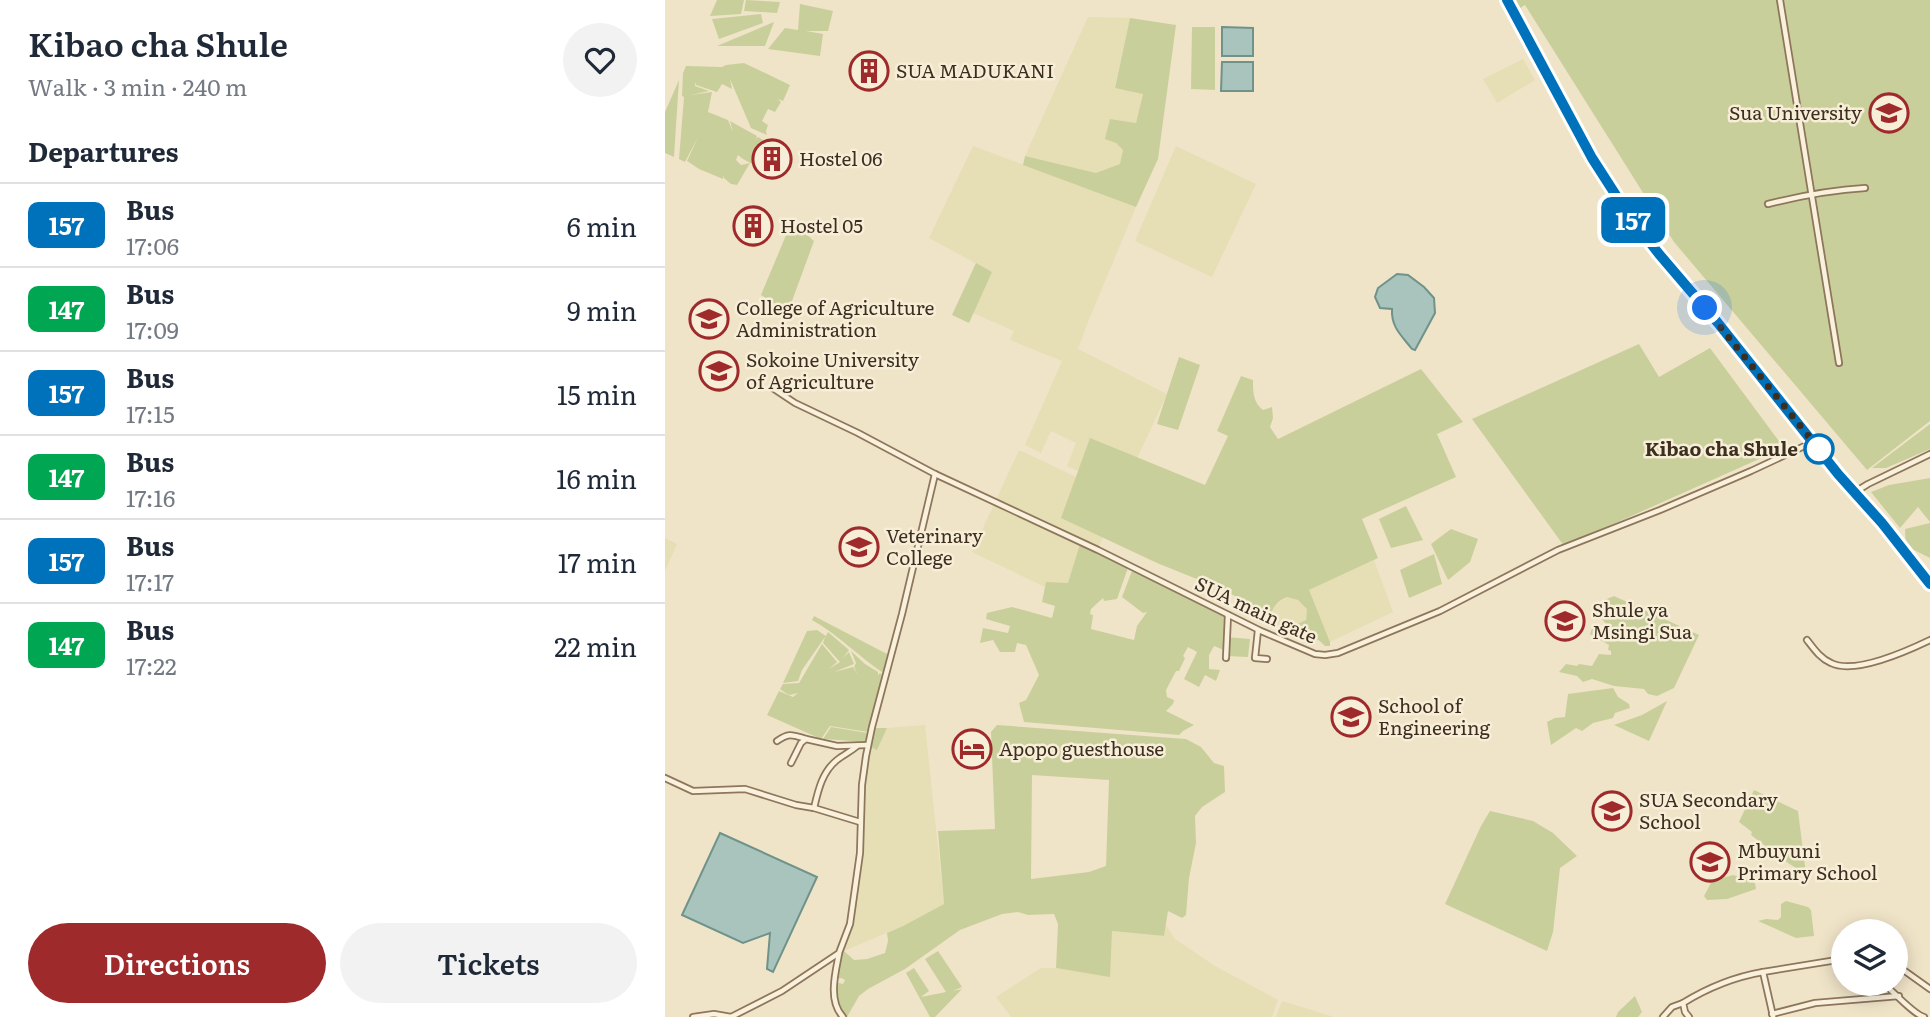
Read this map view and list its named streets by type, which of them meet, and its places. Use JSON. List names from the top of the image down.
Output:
{
  "streets": {
    "street": ["SUA main gate"]
  },
  "places": {
    "building": ["SUA MADUKANI", "Hostel 06", "Hostel 05"],
    "school or university": [
      "Sua University",
      "College of Agriculture Administration",
      "Sokoine University of Agriculture",
      "Veterinary College",
      "Shule ya Msingi Sua",
      "School of Engineering",
      "SUA Secondary School",
      "Mbuyuni Primary School"
    ],
    "other": ["Kibao cha Shule"],
    "hotel": ["Apopo guesthouse"]
  },
  "lines": ["bus line 157"],
  "page": {
    "heading": [
      ["Kibao cha Shule", "Walk · 3 min · 240 m"],
      "Departures"
    ],
    "on_map": "157",
    "list": [
      {
        "mark": "157",
        "name": "Bus",
        "note": "17:06",
        "value": "6 min"
      },
      {
        "mark": "147",
        "name": "Bus",
        "note": "17:09",
        "value": "9 min"
      },
      {
        "mark": "157",
        "name": "Bus",
        "note": "17:15",
        "value": "15 min"
      },
      {
        "mark": "147",
        "name": "Bus",
        "note": "17:16",
        "value": "16 min"
      },
      {
        "mark": "157",
        "name": "Bus",
        "note": "17:17",
        "value": "17 min"
      },
      {
        "mark": "147",
        "name": "Bus",
        "note": "17:22",
        "value": "22 min"
      }
    ],
    "buttons": ["Directions", "Tickets"]
  }
}
